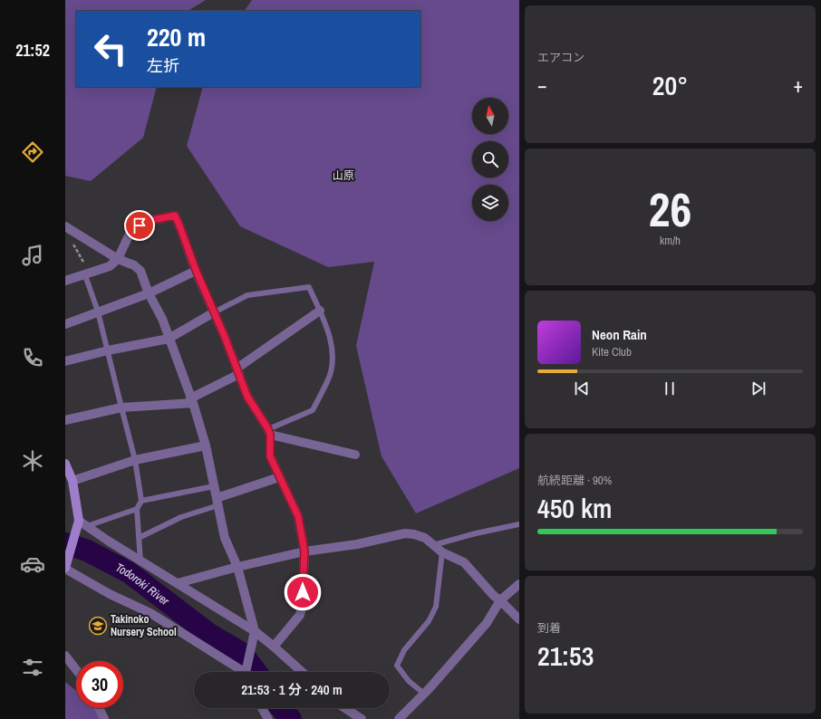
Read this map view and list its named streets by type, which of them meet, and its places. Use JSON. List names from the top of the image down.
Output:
{
  "water": ["Todoroki River"],
  "parks": ["山原"],
  "places": {
    "school or university": ["Takinoko Nursery School"]
  },
  "north": "top",
  "page": {
    "tabs": "21:52",
    "tile": [
      "エアコン",
      ["26", "km/h"],
      ["航続距離 · 90%", "450 km"],
      ["到着", "21:53"]
    ],
    "turn": ["220 m", "左折"],
    "heat": ["−", "20°", "+"],
    "song": ["Neon Rain", "Kite Club"],
    "limit": "30",
    "trip": "21:53 · 1 分 · 240 m"
  }
}
